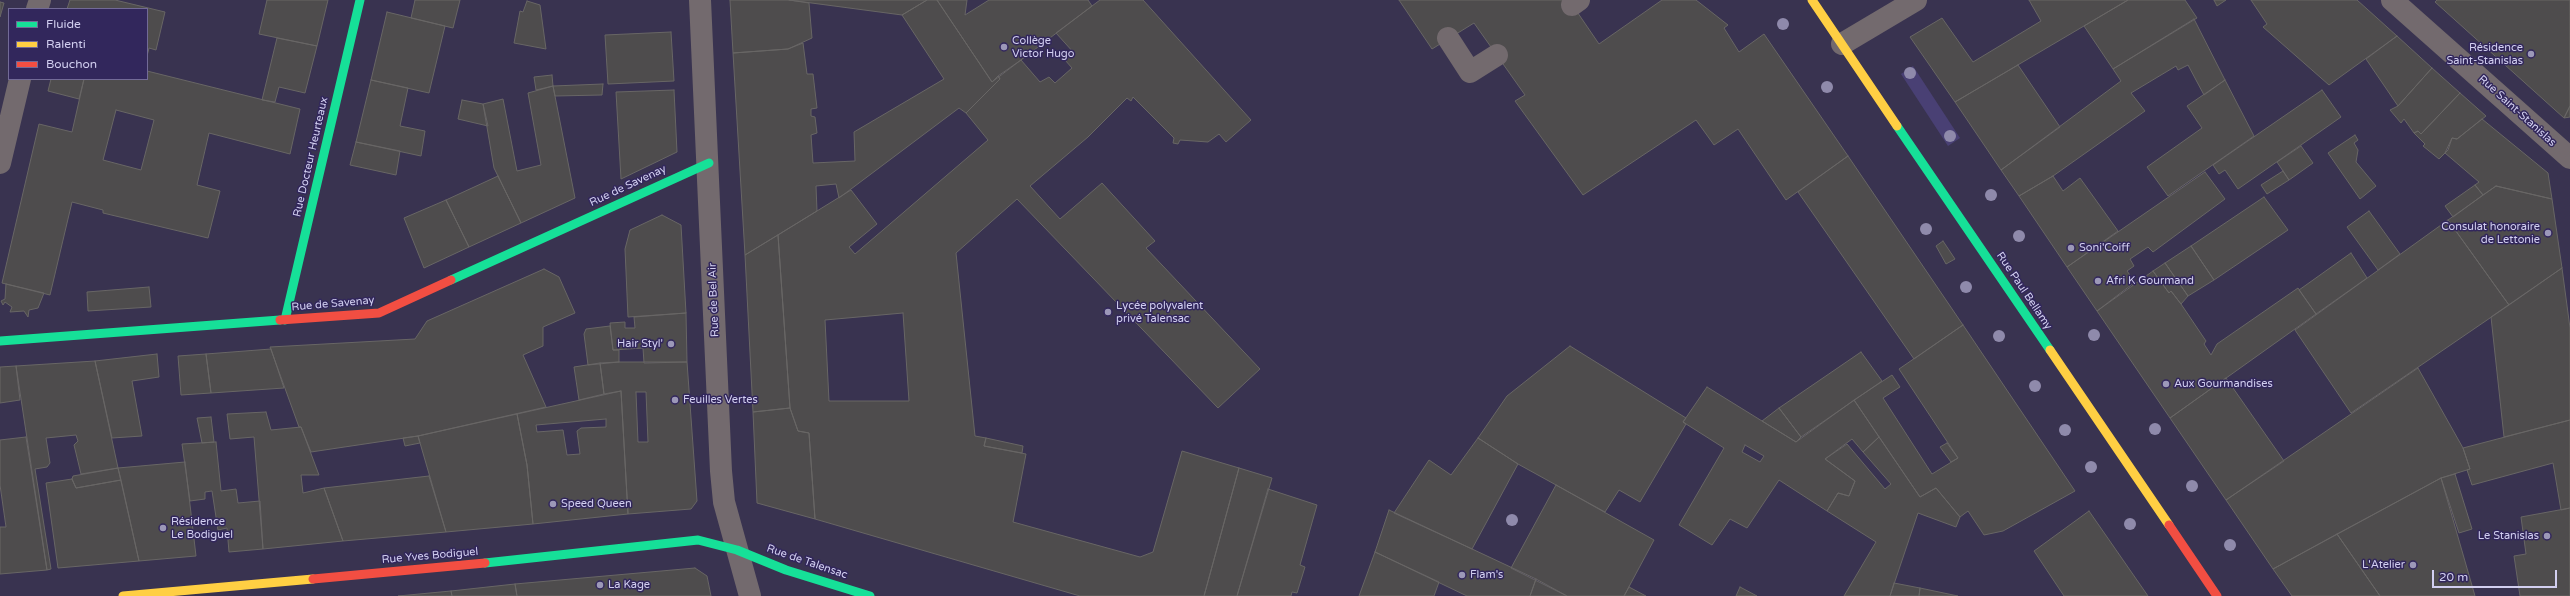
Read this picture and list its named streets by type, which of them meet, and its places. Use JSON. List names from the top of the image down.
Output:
{
  "streets": {
    "street": [
      "Rue Saint-Stanislas",
      "Rue Docteur Heurteaux",
      "Rue de Savenay",
      "Rue Paul Bellamy",
      "Rue de Bel Air",
      "Rue Yves Bodiguel",
      "Rue de Talensac"
    ]
  },
  "crossings": [
    ["Rue Docteur Heurteaux", "Rue de Savenay"],
    ["Rue de Savenay", "Rue de Bel Air"],
    ["Rue de Bel Air", "Rue Yves Bodiguel"],
    ["Rue de Bel Air", "Rue de Talensac"],
    ["Rue Yves Bodiguel", "Rue de Talensac"]
  ],
  "places": [
    "Collège Victor Hugo",
    "Résidence Saint-Stanislas",
    "Consulat honoraire de Lettonie",
    "Soni'Coiff",
    "Afri K Gourmand",
    "Lycée polyvalent privé Talensac",
    "Hair Styl'",
    "Aux Gourmandises",
    "Feuilles Vertes",
    "Speed Queen",
    "Résidence Le Bodiguel",
    "Le Stanislas",
    "L'Atelier",
    "Flam's",
    "La Kage"
  ],
  "legend": ["Fluide", "Ralenti", "Bouchon"],
  "scale_bar": "20 m"
}
